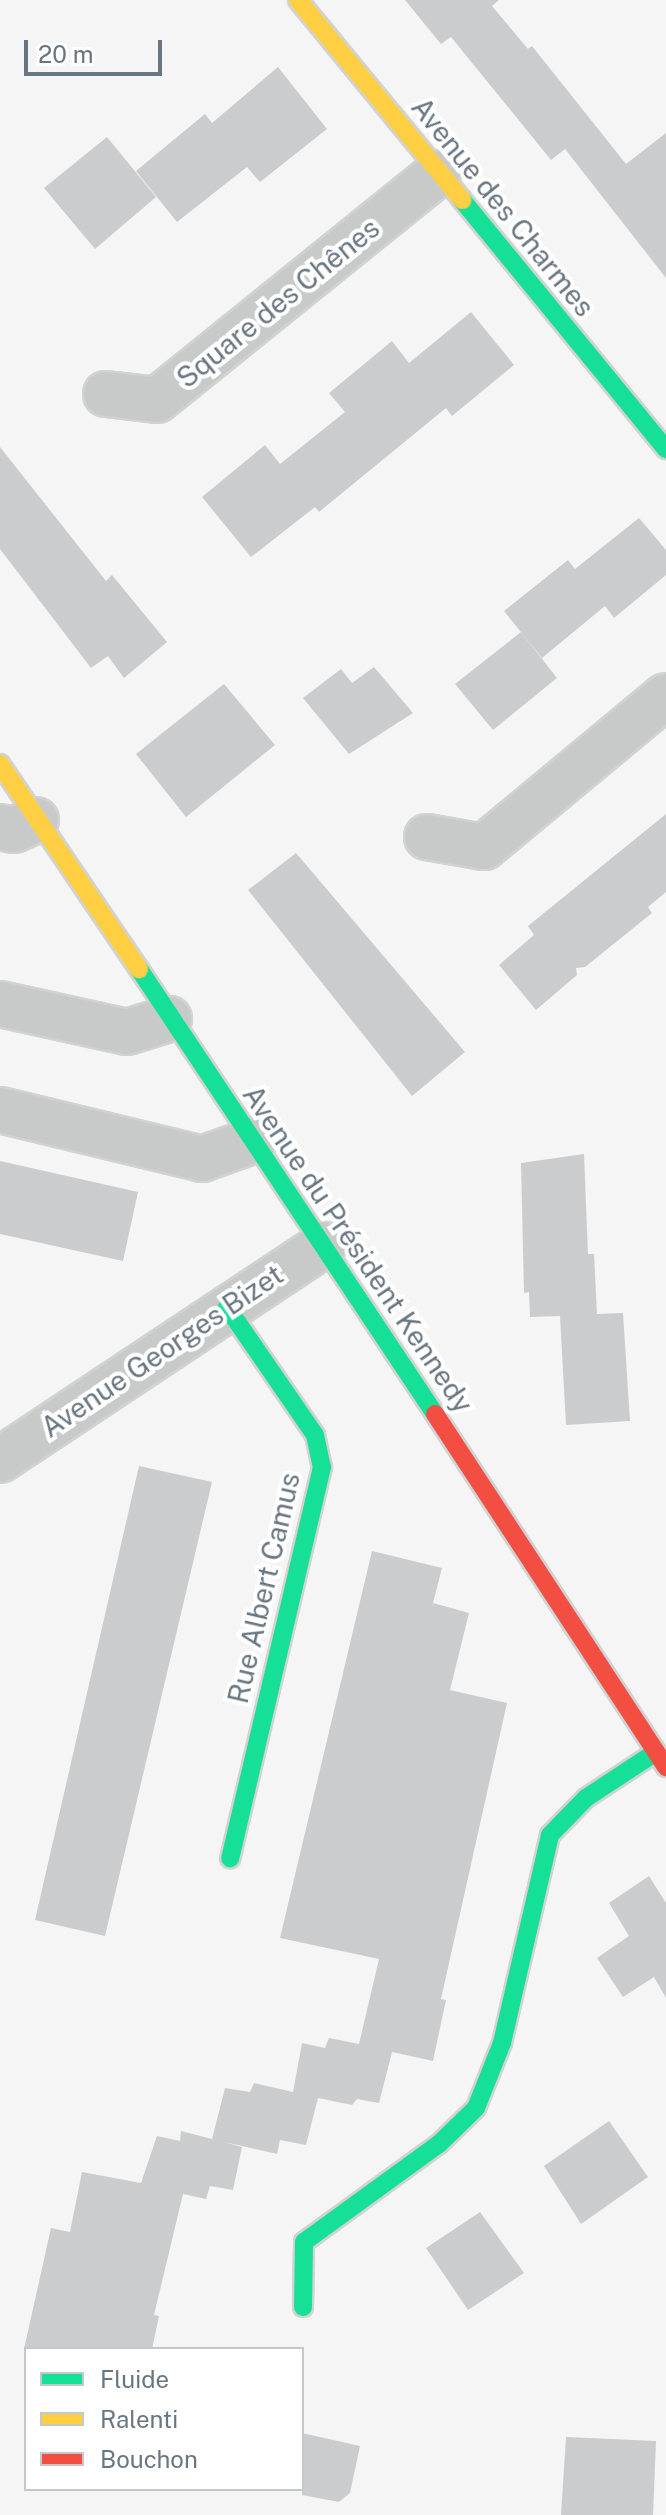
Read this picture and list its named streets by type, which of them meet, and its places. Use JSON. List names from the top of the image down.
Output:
{
  "streets": {
    "street": [
      "Avenue des Charmes",
      "Square des Chênes",
      "Avenue du Président Kennedy",
      "Avenue Georges Bizet",
      "Rue Albert Camus"
    ]
  },
  "crossings": [
    ["Avenue des Charmes", "Square des Chênes"],
    ["Avenue du Président Kennedy", "Avenue Georges Bizet"],
    ["Avenue Georges Bizet", "Rue Albert Camus"]
  ],
  "legend": ["Fluide", "Ralenti", "Bouchon"],
  "scale_bar": "20 m"
}
